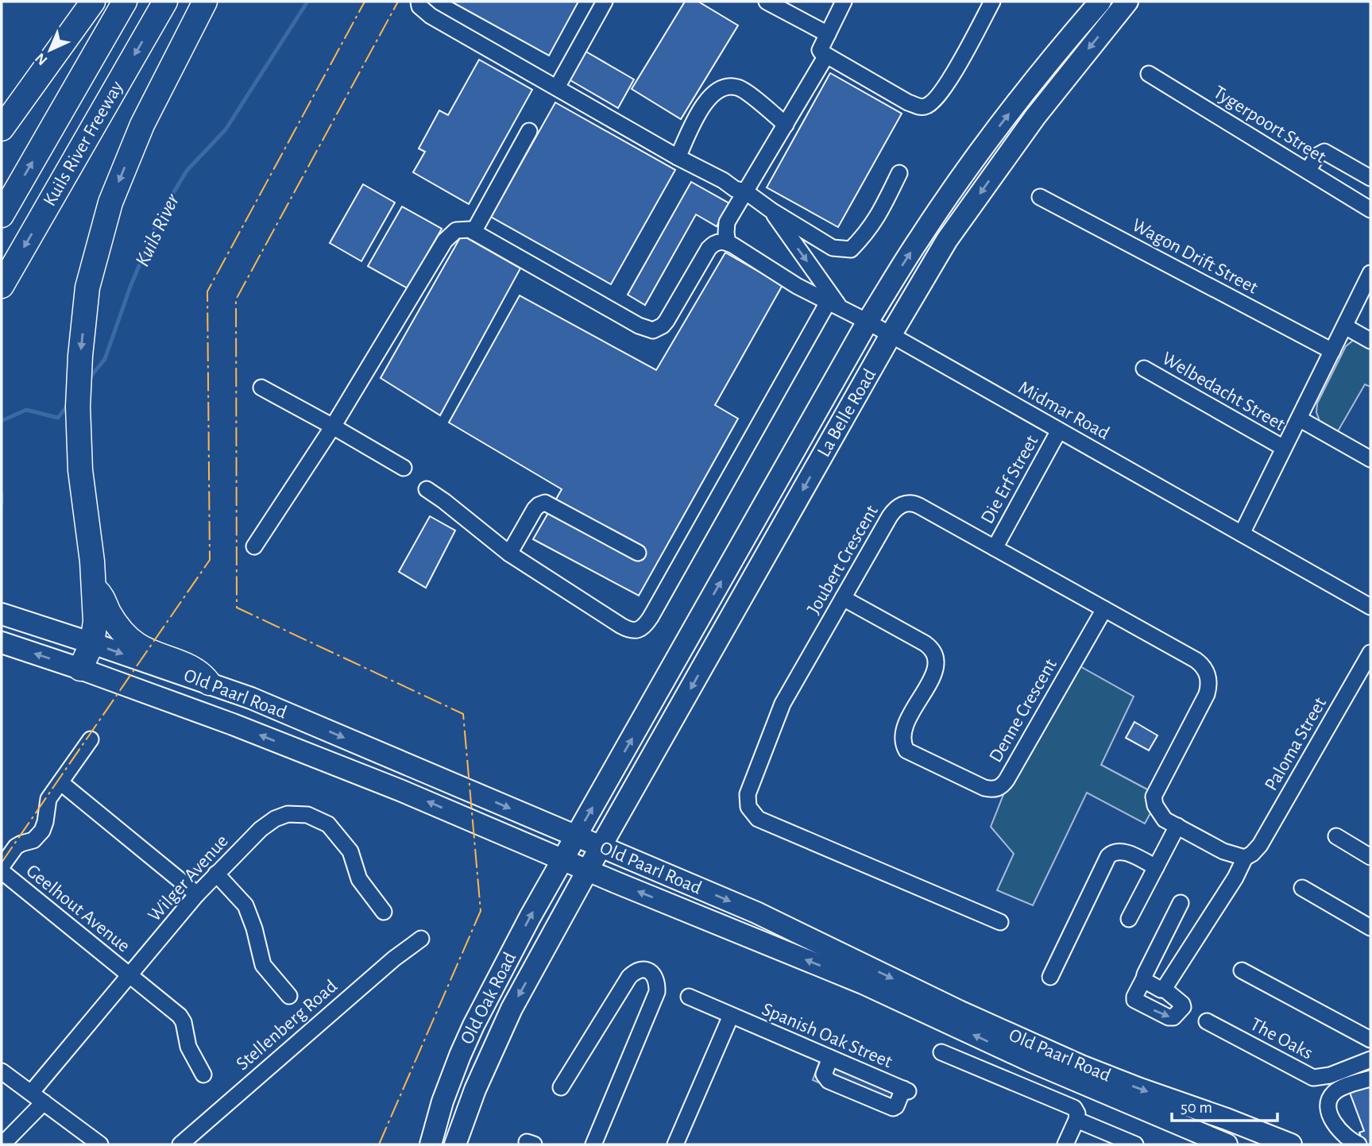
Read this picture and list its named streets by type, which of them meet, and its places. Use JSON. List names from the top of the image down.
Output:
{
  "streets": {
    "highway": ["Kuils River Freeway"],
    "main road": ["La Belle Road", "Old Paarl Road", "Old Oak Road"],
    "street": [
      "Tygerpoort Street",
      "Wagon Drift Street",
      "Welbedacht Street",
      "Midmar Road",
      "Die Erf Street",
      "Joubert Crescent",
      "Denne Crescent",
      "Paloma Street",
      "Wilger Avenue",
      "Geelhout Avenue",
      "Stellenberg Road",
      "Spanish Oak Street",
      "The Oaks"
    ]
  },
  "crossings": [
    ["Midmar Road", "La Belle Road"],
    ["Midmar Road", "Die Erf Street"],
    ["La Belle Road", "Old Paarl Road"],
    ["La Belle Road", "Old Oak Road"],
    ["Die Erf Street", "Joubert Crescent"],
    ["Joubert Crescent", "Denne Crescent"],
    ["Old Paarl Road", "Old Oak Road"],
    ["Wilger Avenue", "Geelhout Avenue"]
  ],
  "water": ["Kuils River"],
  "scale_bar": "50 m",
  "north": "bottom left"
}
